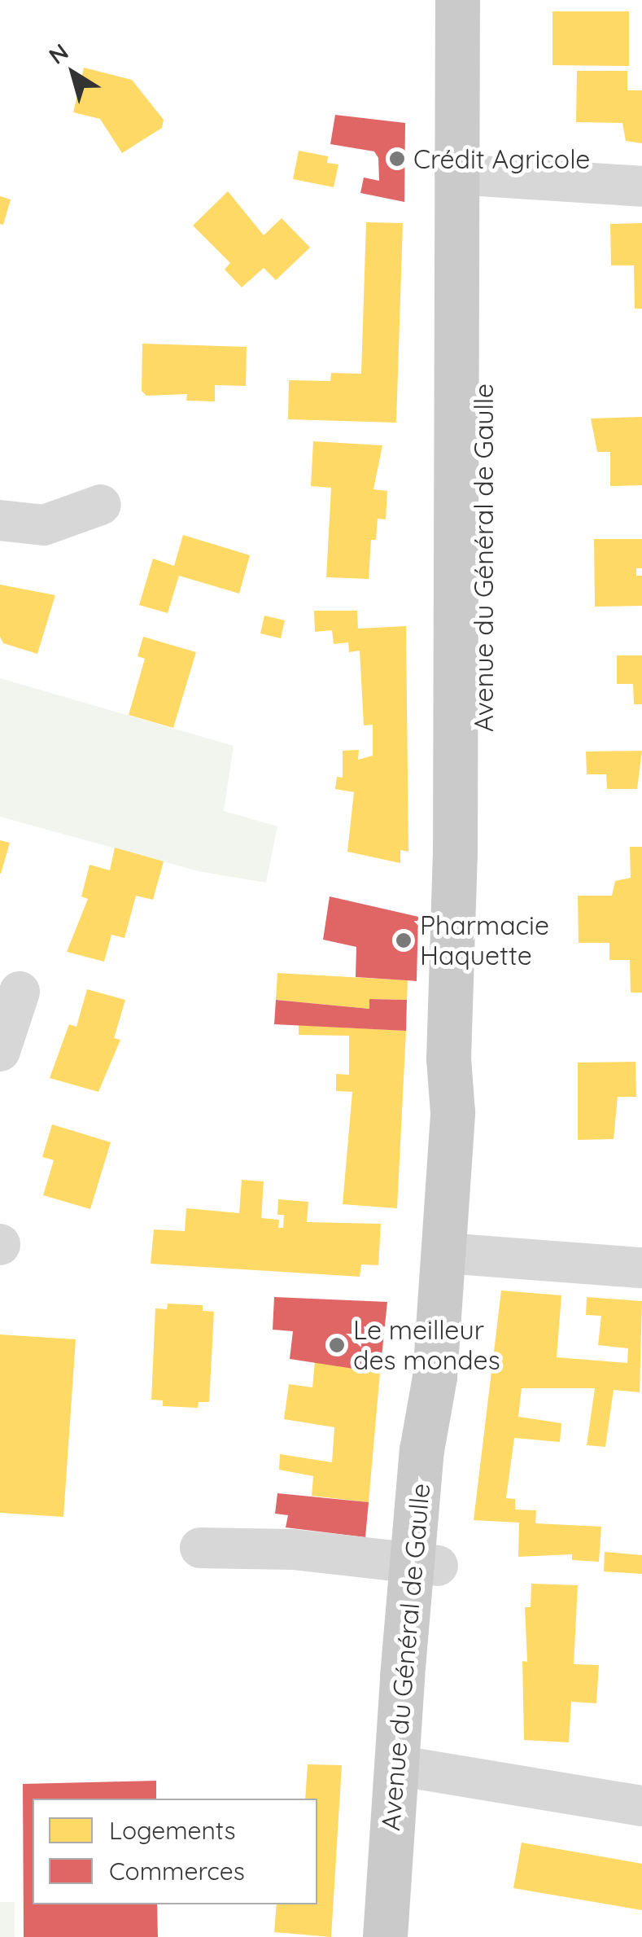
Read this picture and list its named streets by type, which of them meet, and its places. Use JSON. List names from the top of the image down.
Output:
{
  "streets": {
    "main road": ["Avenue du Général de Gaulle"]
  },
  "places": ["Crédit Agricole", "Pharmacie Haquette", "Le meilleur des mondes"],
  "legend": ["Logements", "Commerces"],
  "north": "top left"
}
